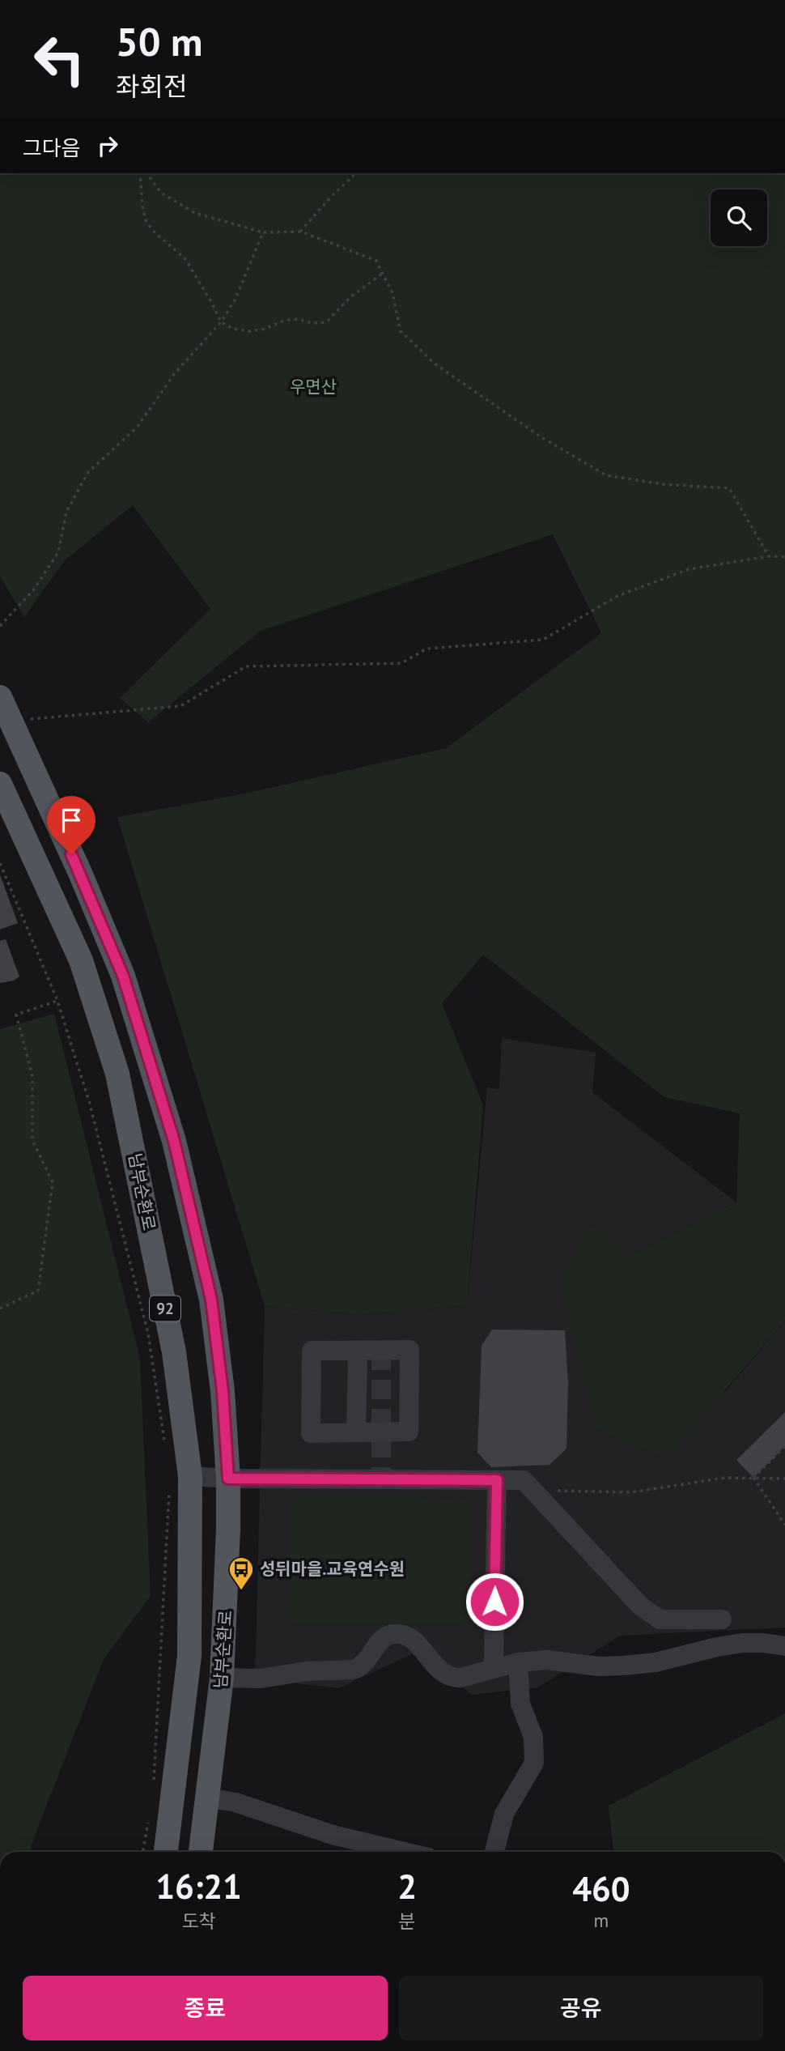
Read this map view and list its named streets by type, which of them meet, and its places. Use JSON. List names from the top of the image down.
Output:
{
  "streets": {
    "main road": ["남부순환로", "92"]
  },
  "parks": ["우면산"],
  "places": {
    "bus stop": ["성뒤마을.교육연수원"]
  },
  "page": {
    "turn": ["50 m", "좌회전"],
    "then": "그다음",
    "eta": [
      "16:21",
      "도착",
      "2",
      "분",
      "460",
      "m"
    ],
    "buttons": ["종료", "공유"]
  }
}
